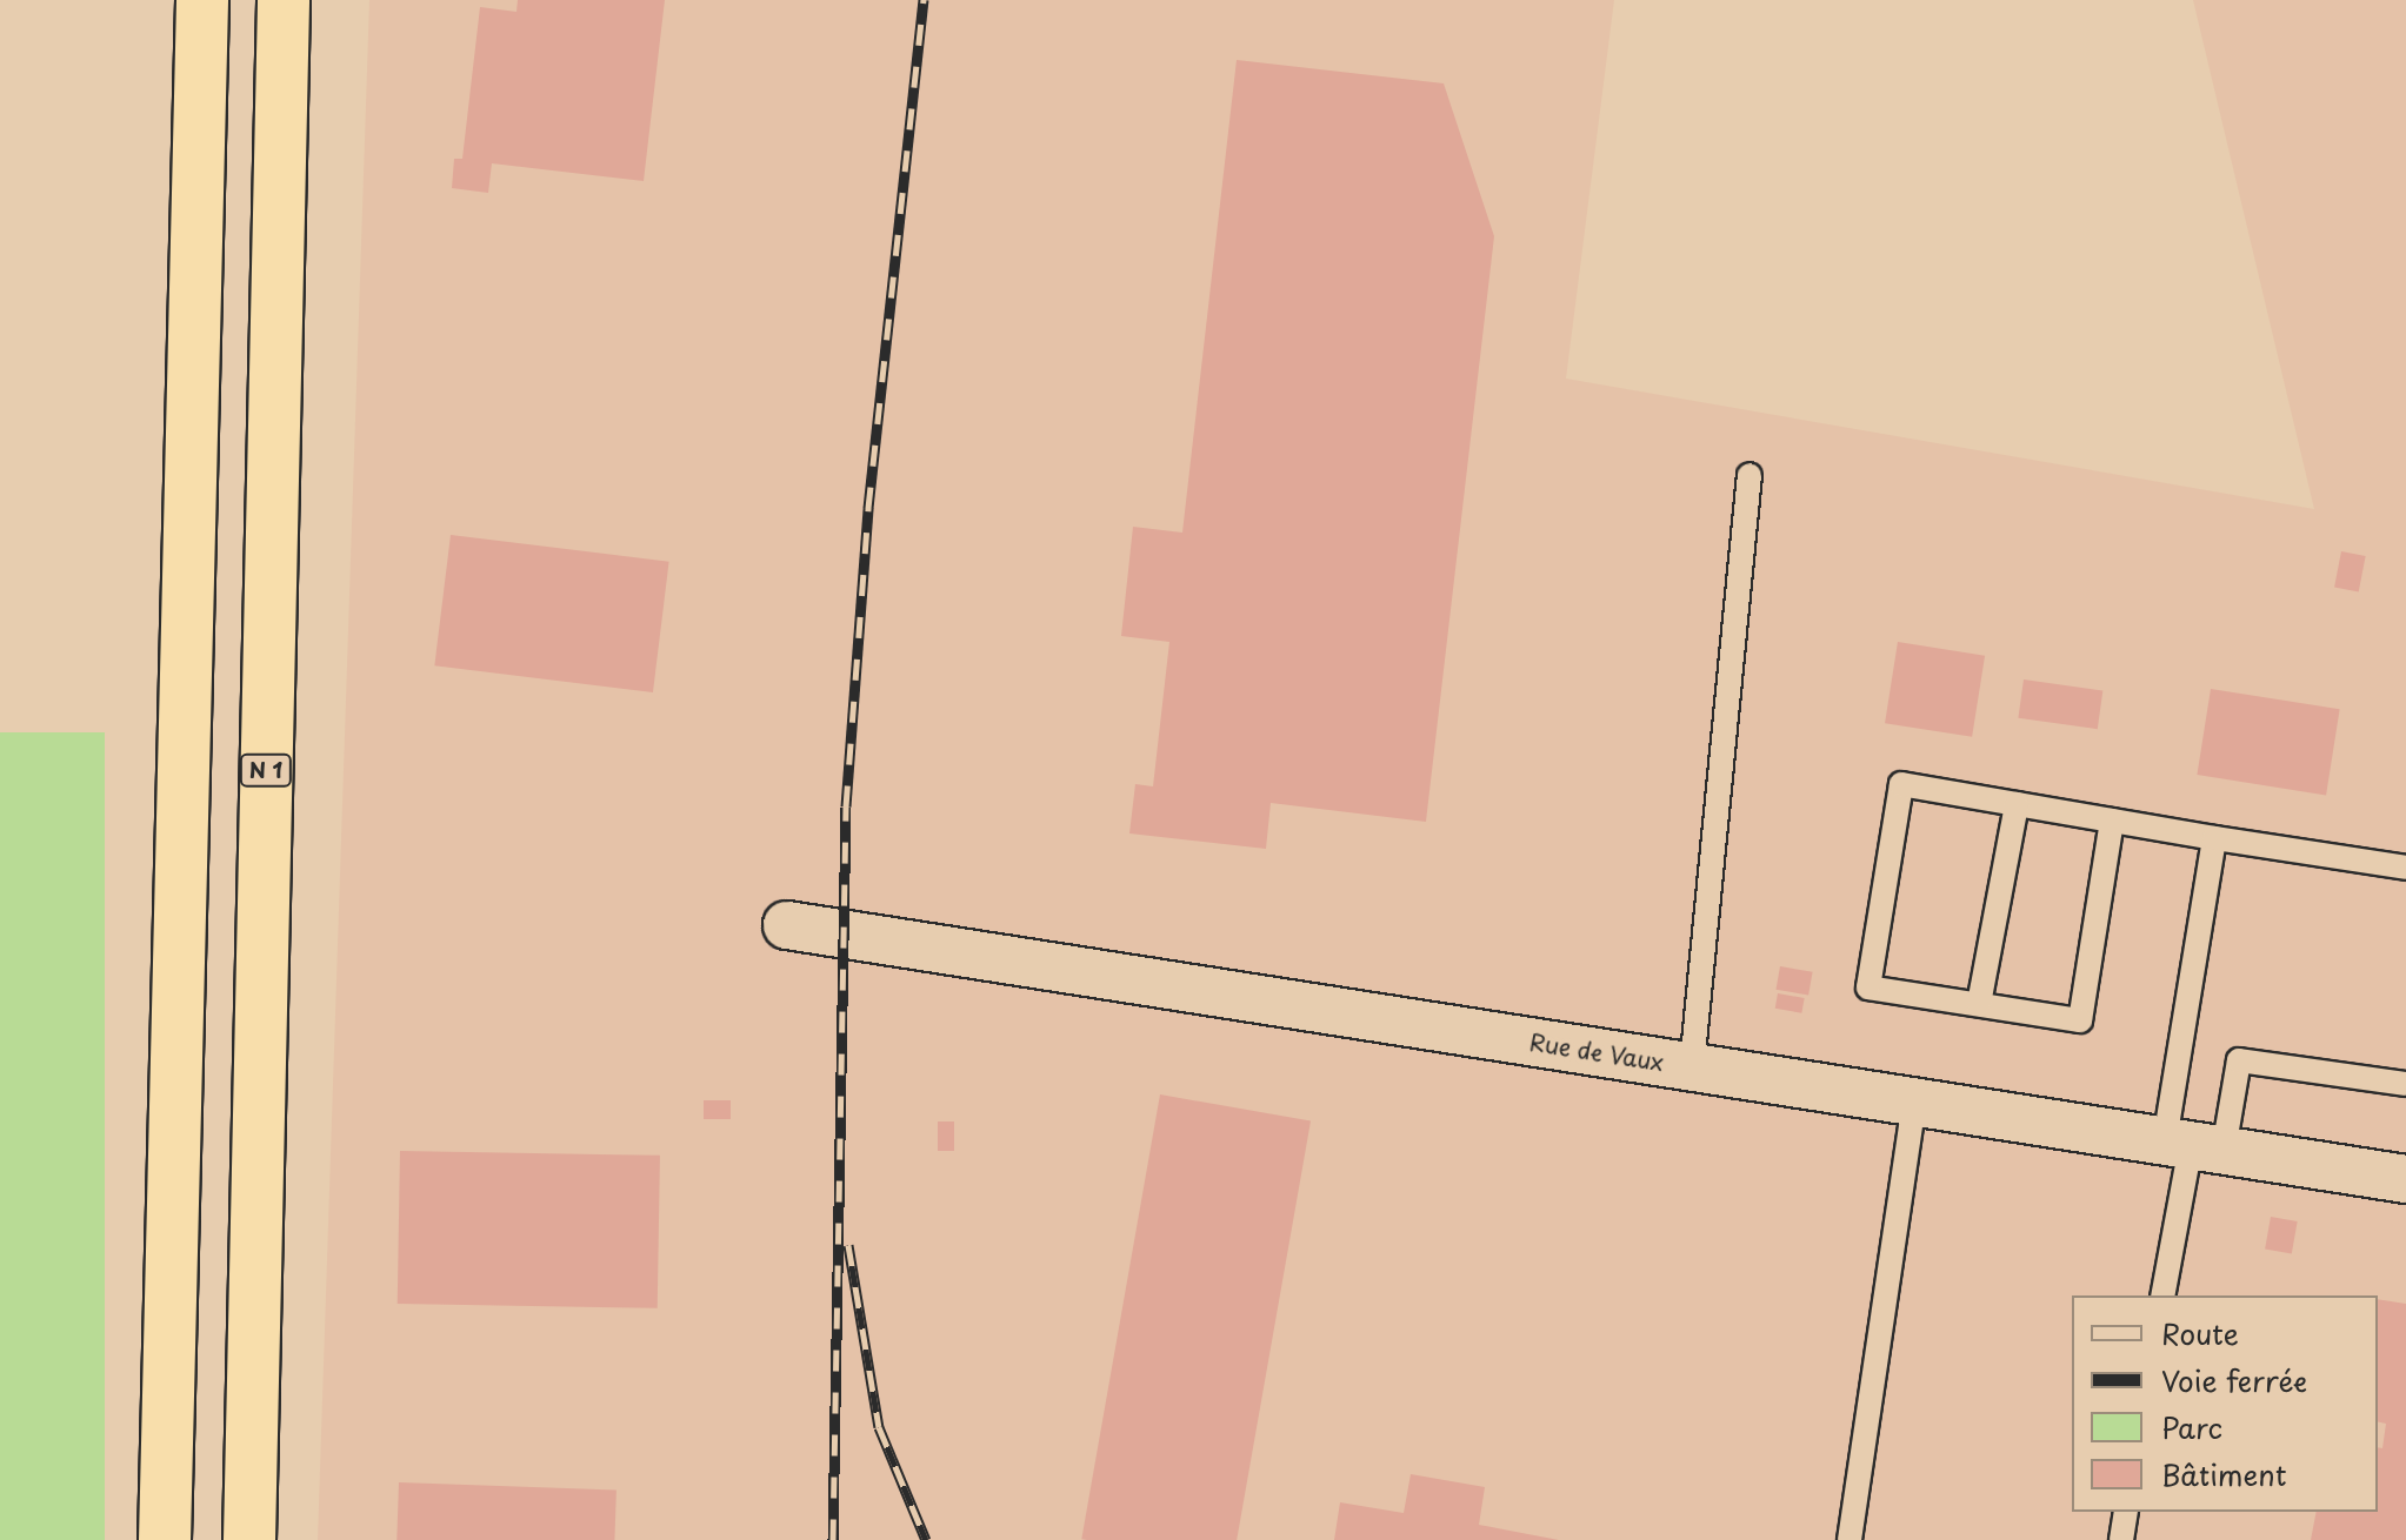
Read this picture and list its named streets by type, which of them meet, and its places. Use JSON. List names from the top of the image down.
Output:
{
  "streets": {
    "highway": ["N 1"],
    "street": ["Rue de Vaux"]
  },
  "legend": [
    "Route",
    "Voie ferrée",
    "Parc",
    "Bâtiment"
  ]
}
